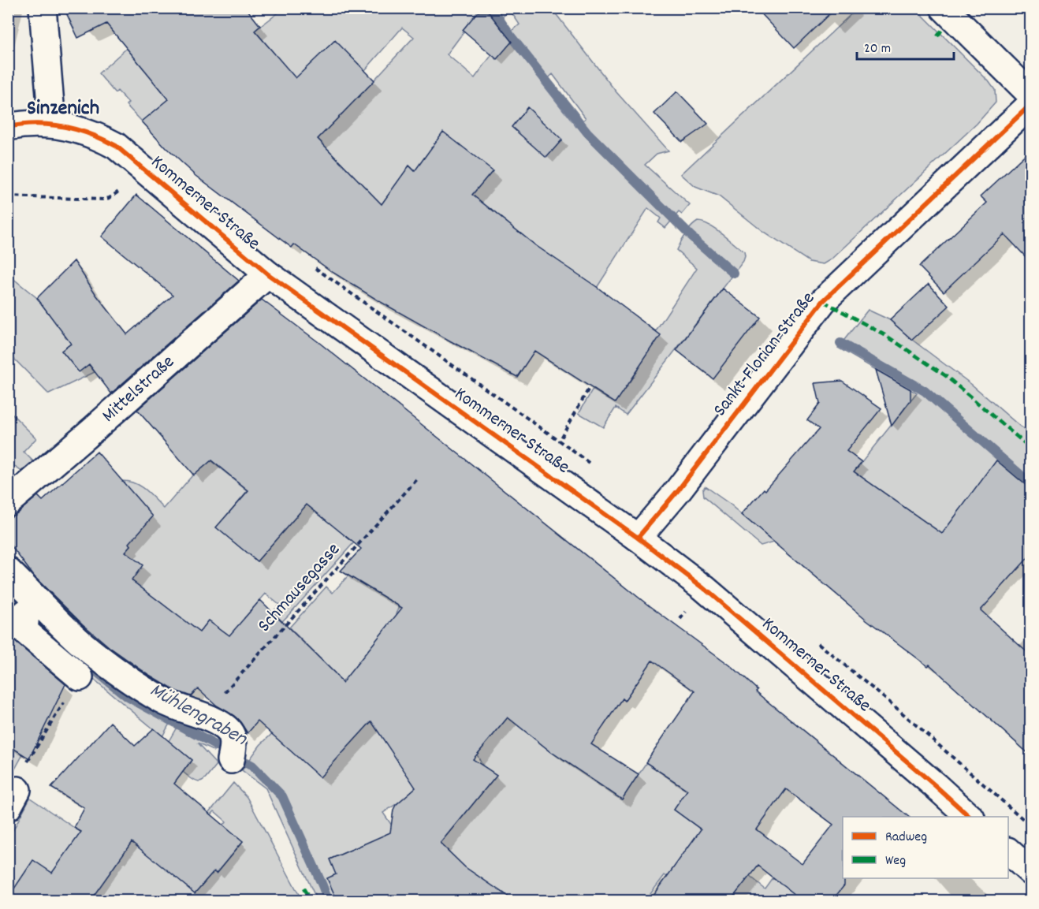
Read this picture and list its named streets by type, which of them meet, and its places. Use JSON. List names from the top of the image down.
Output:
{
  "streets": {
    "street": ["Kommerner Straße", "Sankt-Florian-Straße", "Mittelstraße"],
    "path": ["Schmausegasse"]
  },
  "crossings": [
    ["Kommerner Straße", "Sankt-Florian-Straße"],
    ["Kommerner Straße", "Mittelstraße"]
  ],
  "districts": ["Sinzenich"],
  "water": ["Mühlengraben"],
  "legend": ["Radweg", "Weg"],
  "scale_bar": "20 m"
}
